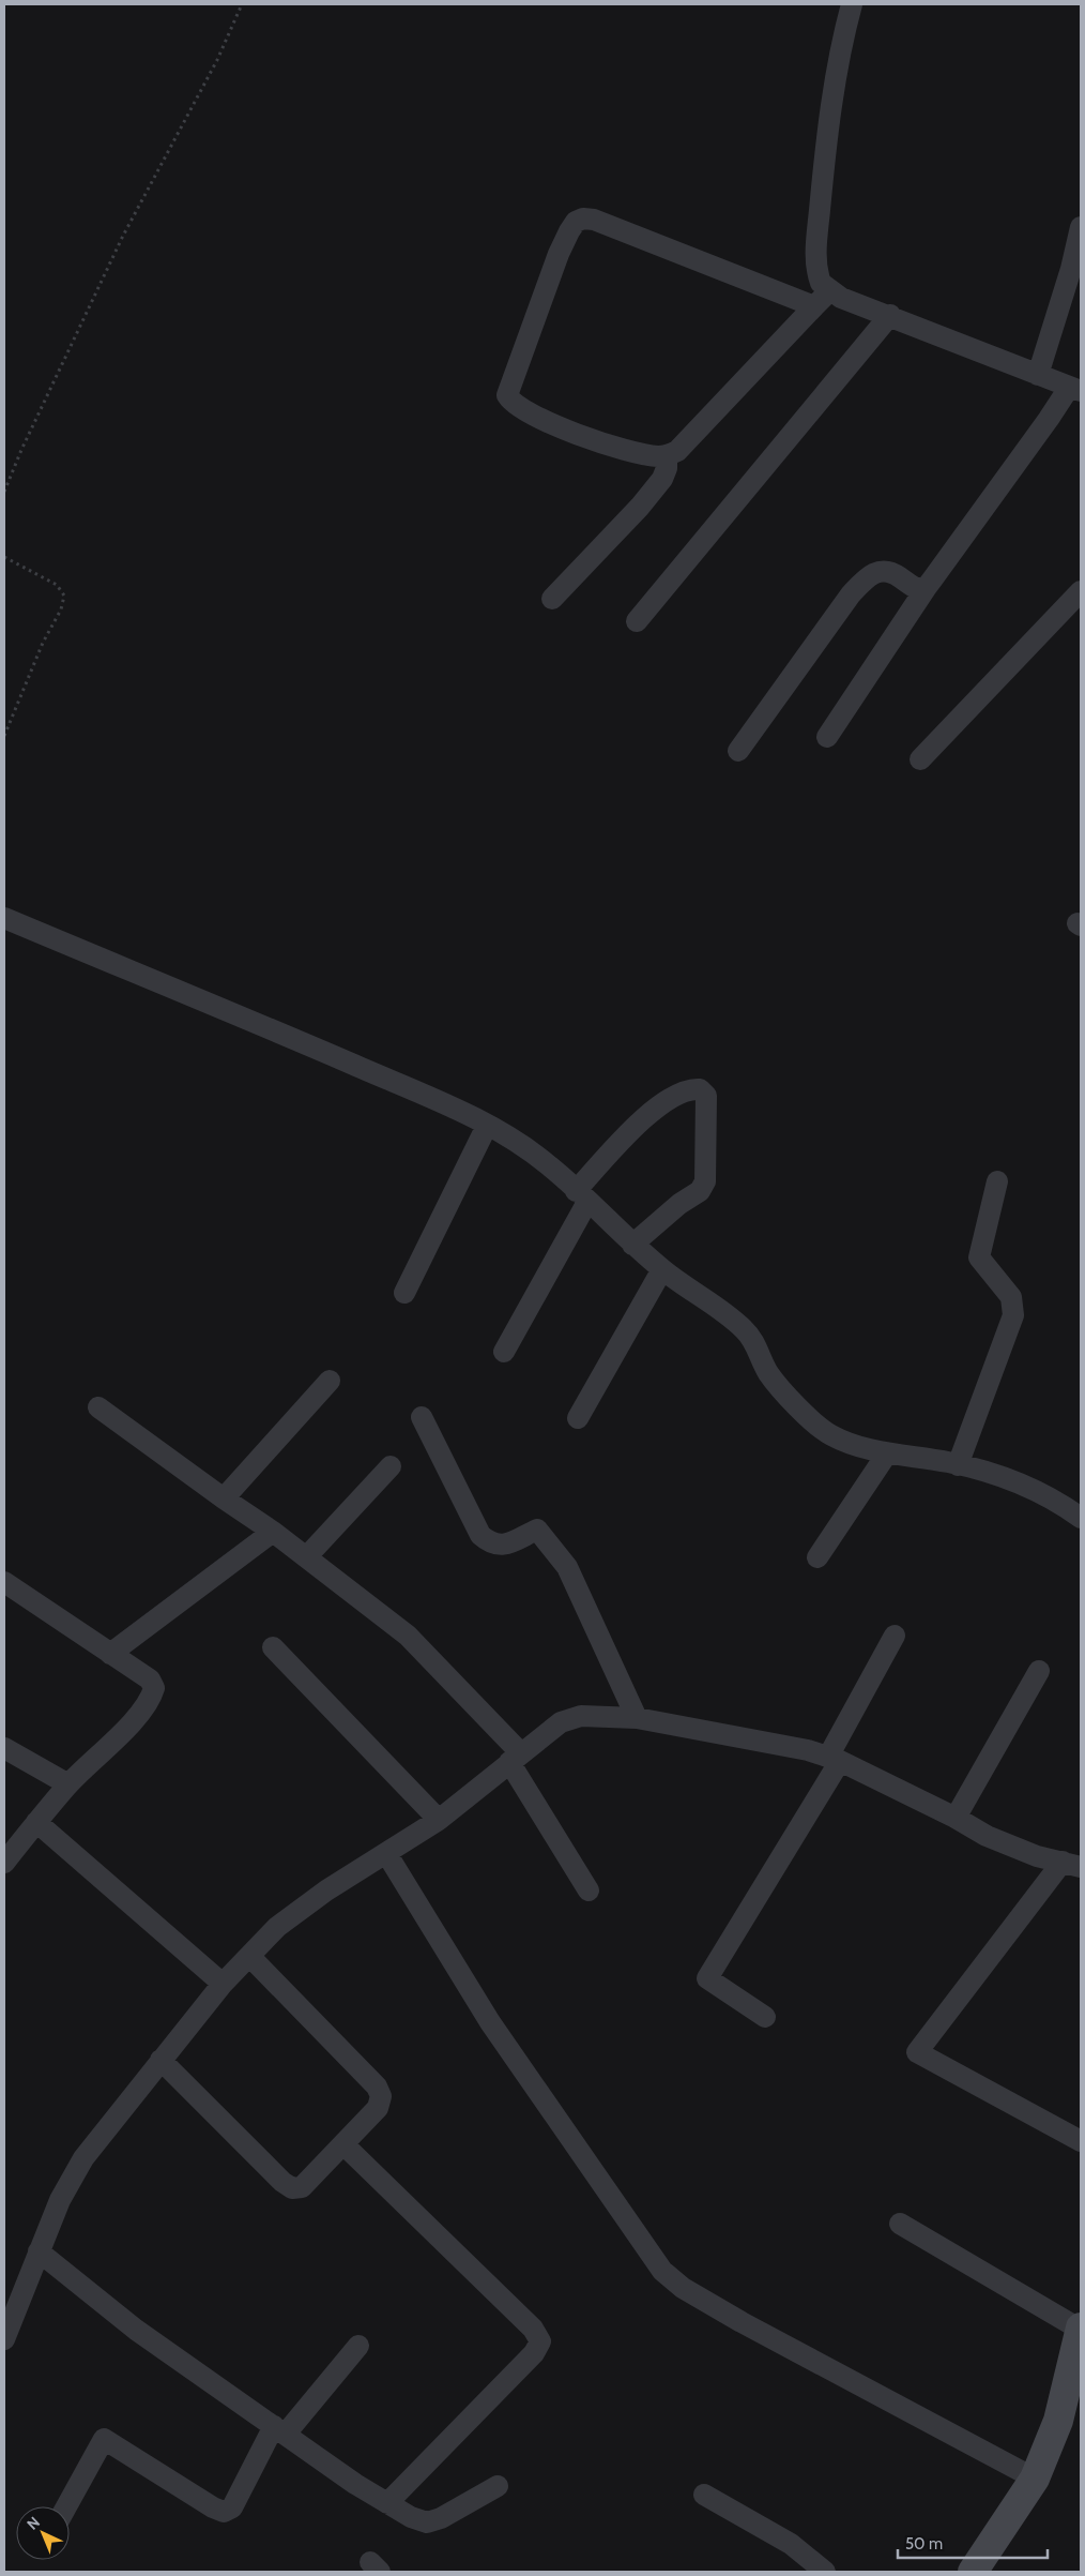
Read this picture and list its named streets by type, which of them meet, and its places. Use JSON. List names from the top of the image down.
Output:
{
  "scale_bar": "50 m",
  "north": "top left"
}
